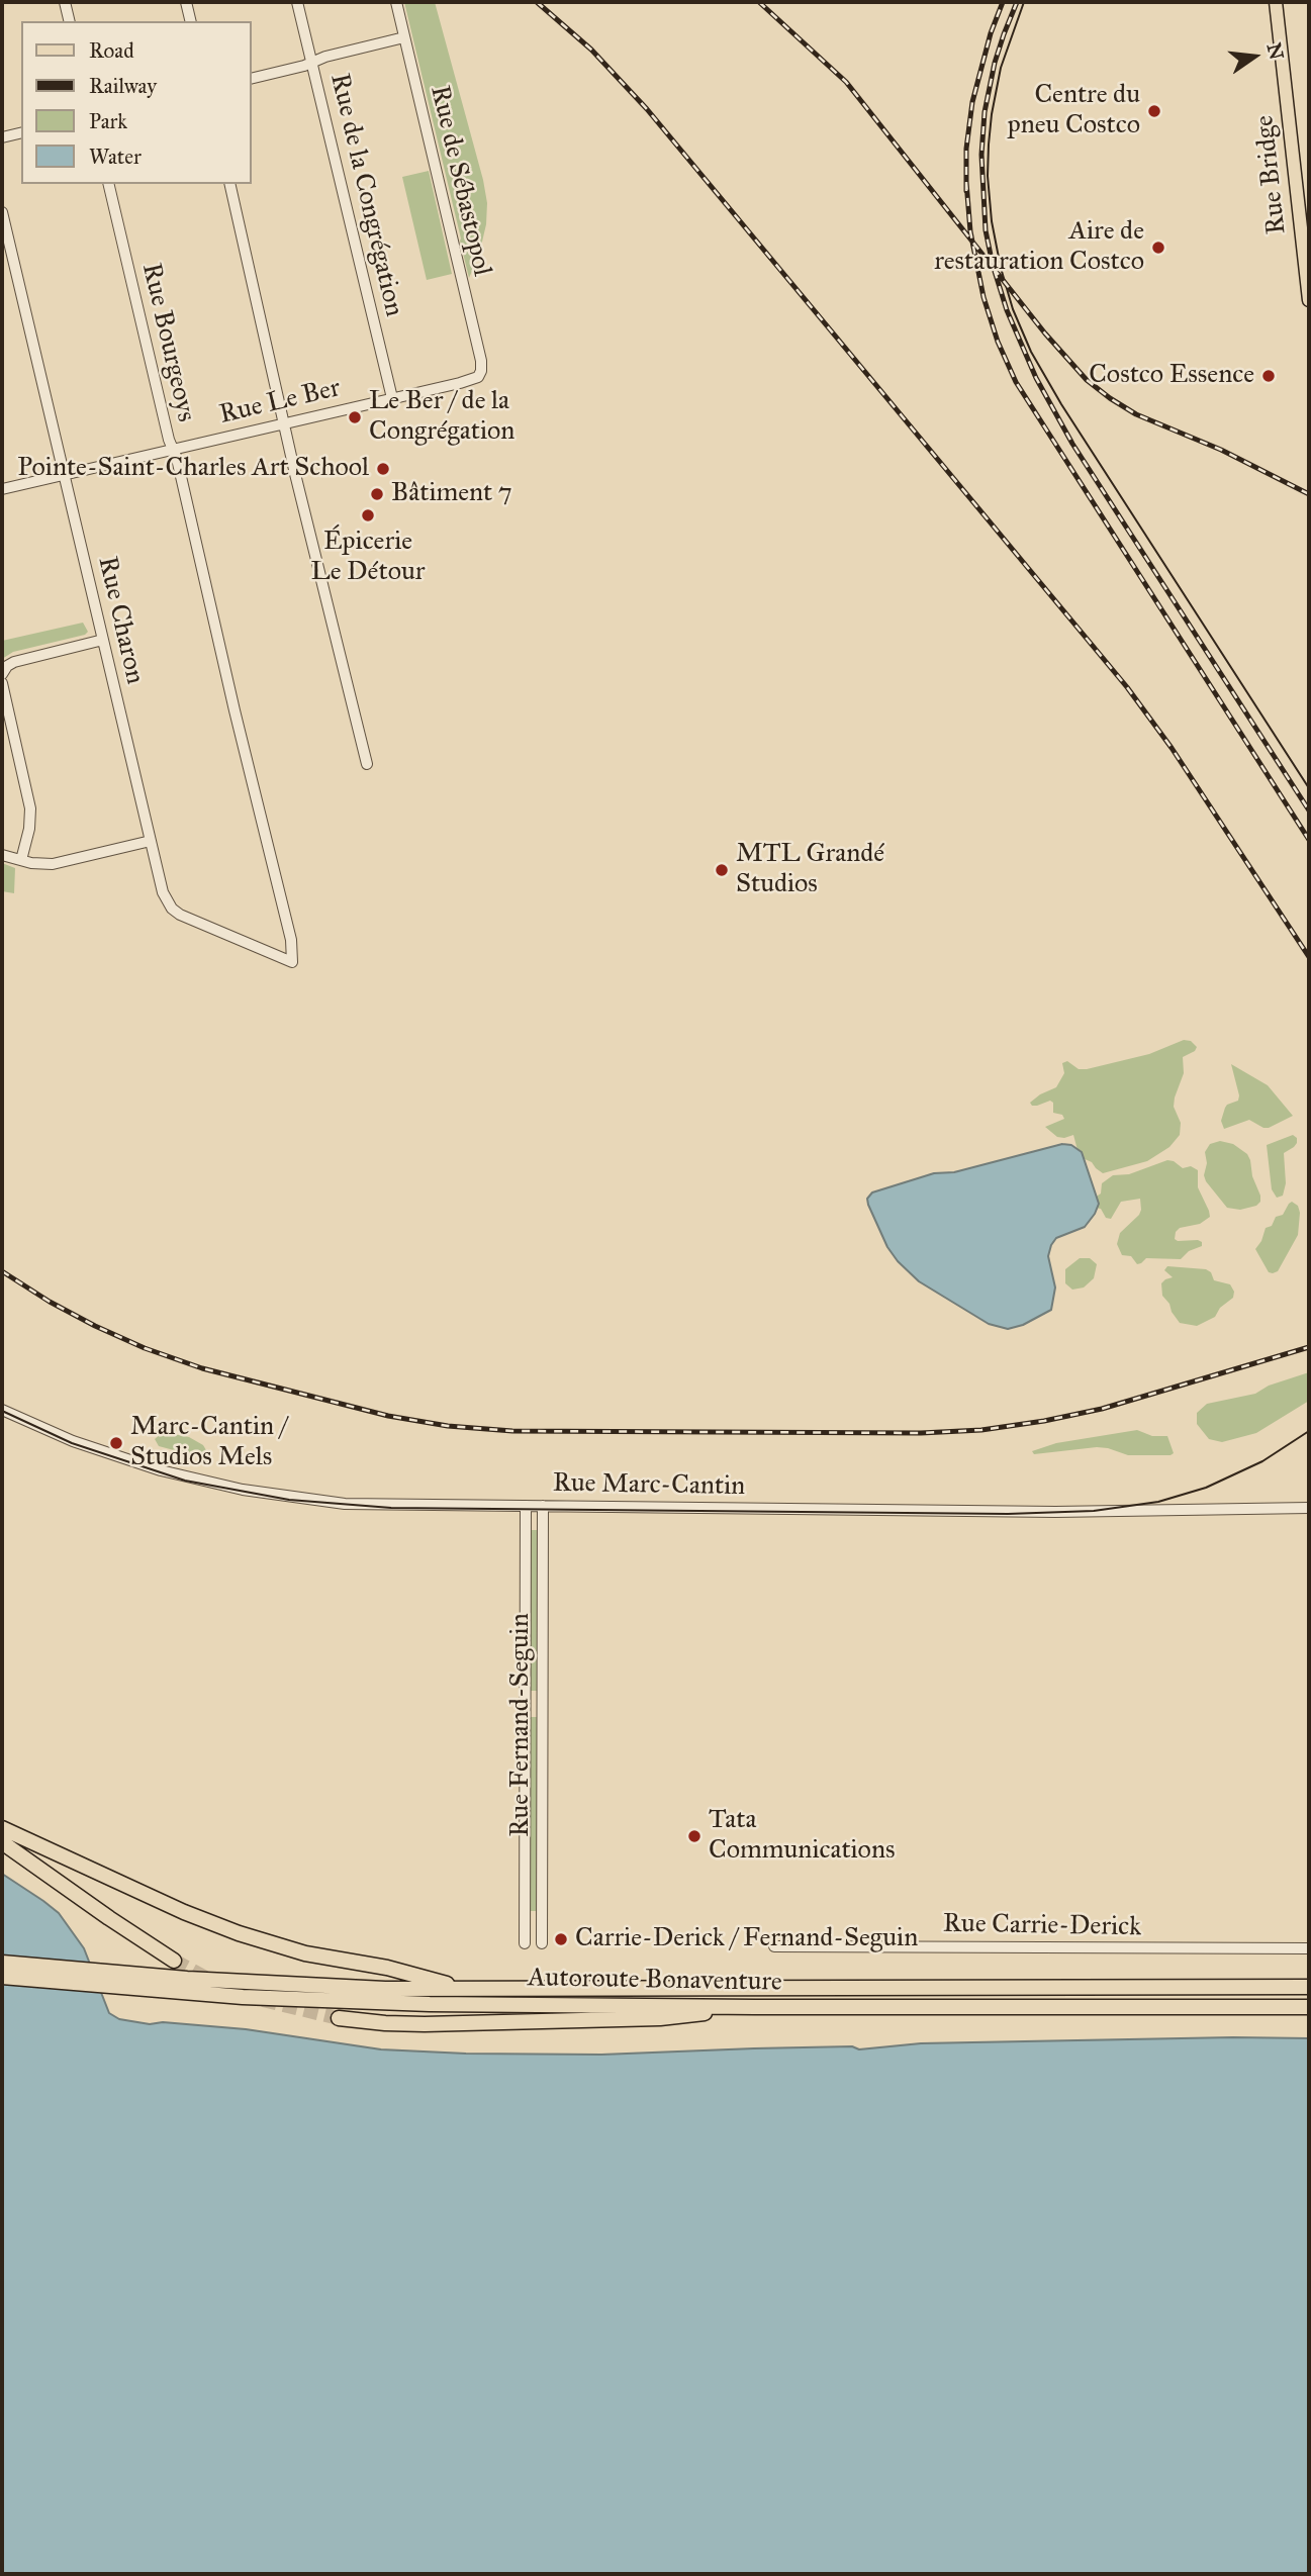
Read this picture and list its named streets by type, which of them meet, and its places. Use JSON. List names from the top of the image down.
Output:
{
  "streets": {
    "highway": ["Autoroute Bonaventure"],
    "main road": ["Rue Bridge"],
    "street": [
      "Rue de Sébastopol",
      "Rue de la Congrégation",
      "Rue Bourgeoys",
      "Rue Le Ber",
      "Rue Charon",
      "Rue Marc-Cantin",
      "Rue Fernand-Seguin",
      "Rue Carrie-Derick"
    ]
  },
  "crossings": [
    ["Rue de Sébastopol", "Rue Le Ber"],
    ["Rue de la Congrégation", "Rue Le Ber"],
    ["Rue Bourgeoys", "Rue Le Ber"],
    ["Rue Bourgeoys", "Rue Charon"],
    ["Rue Le Ber", "Rue Charon"],
    ["Rue Marc-Cantin", "Rue Fernand-Seguin"]
  ],
  "places": [
    "Centre du pneu Costco",
    "Aire de restauration Costco",
    "Costco Essence",
    "Le Ber / de la Congrégation",
    "Pointe-Saint-Charles Art School",
    "Bâtiment 7",
    "Épicerie Le Détour",
    "MTL Grandé Studios",
    "Marc-Cantin / Studios Mels",
    "Tata Communications",
    "Carrie-Derick / Fernand-Seguin"
  ],
  "legend": [
    "Road",
    "Railway",
    "Park",
    "Water"
  ],
  "north": "right"
}
